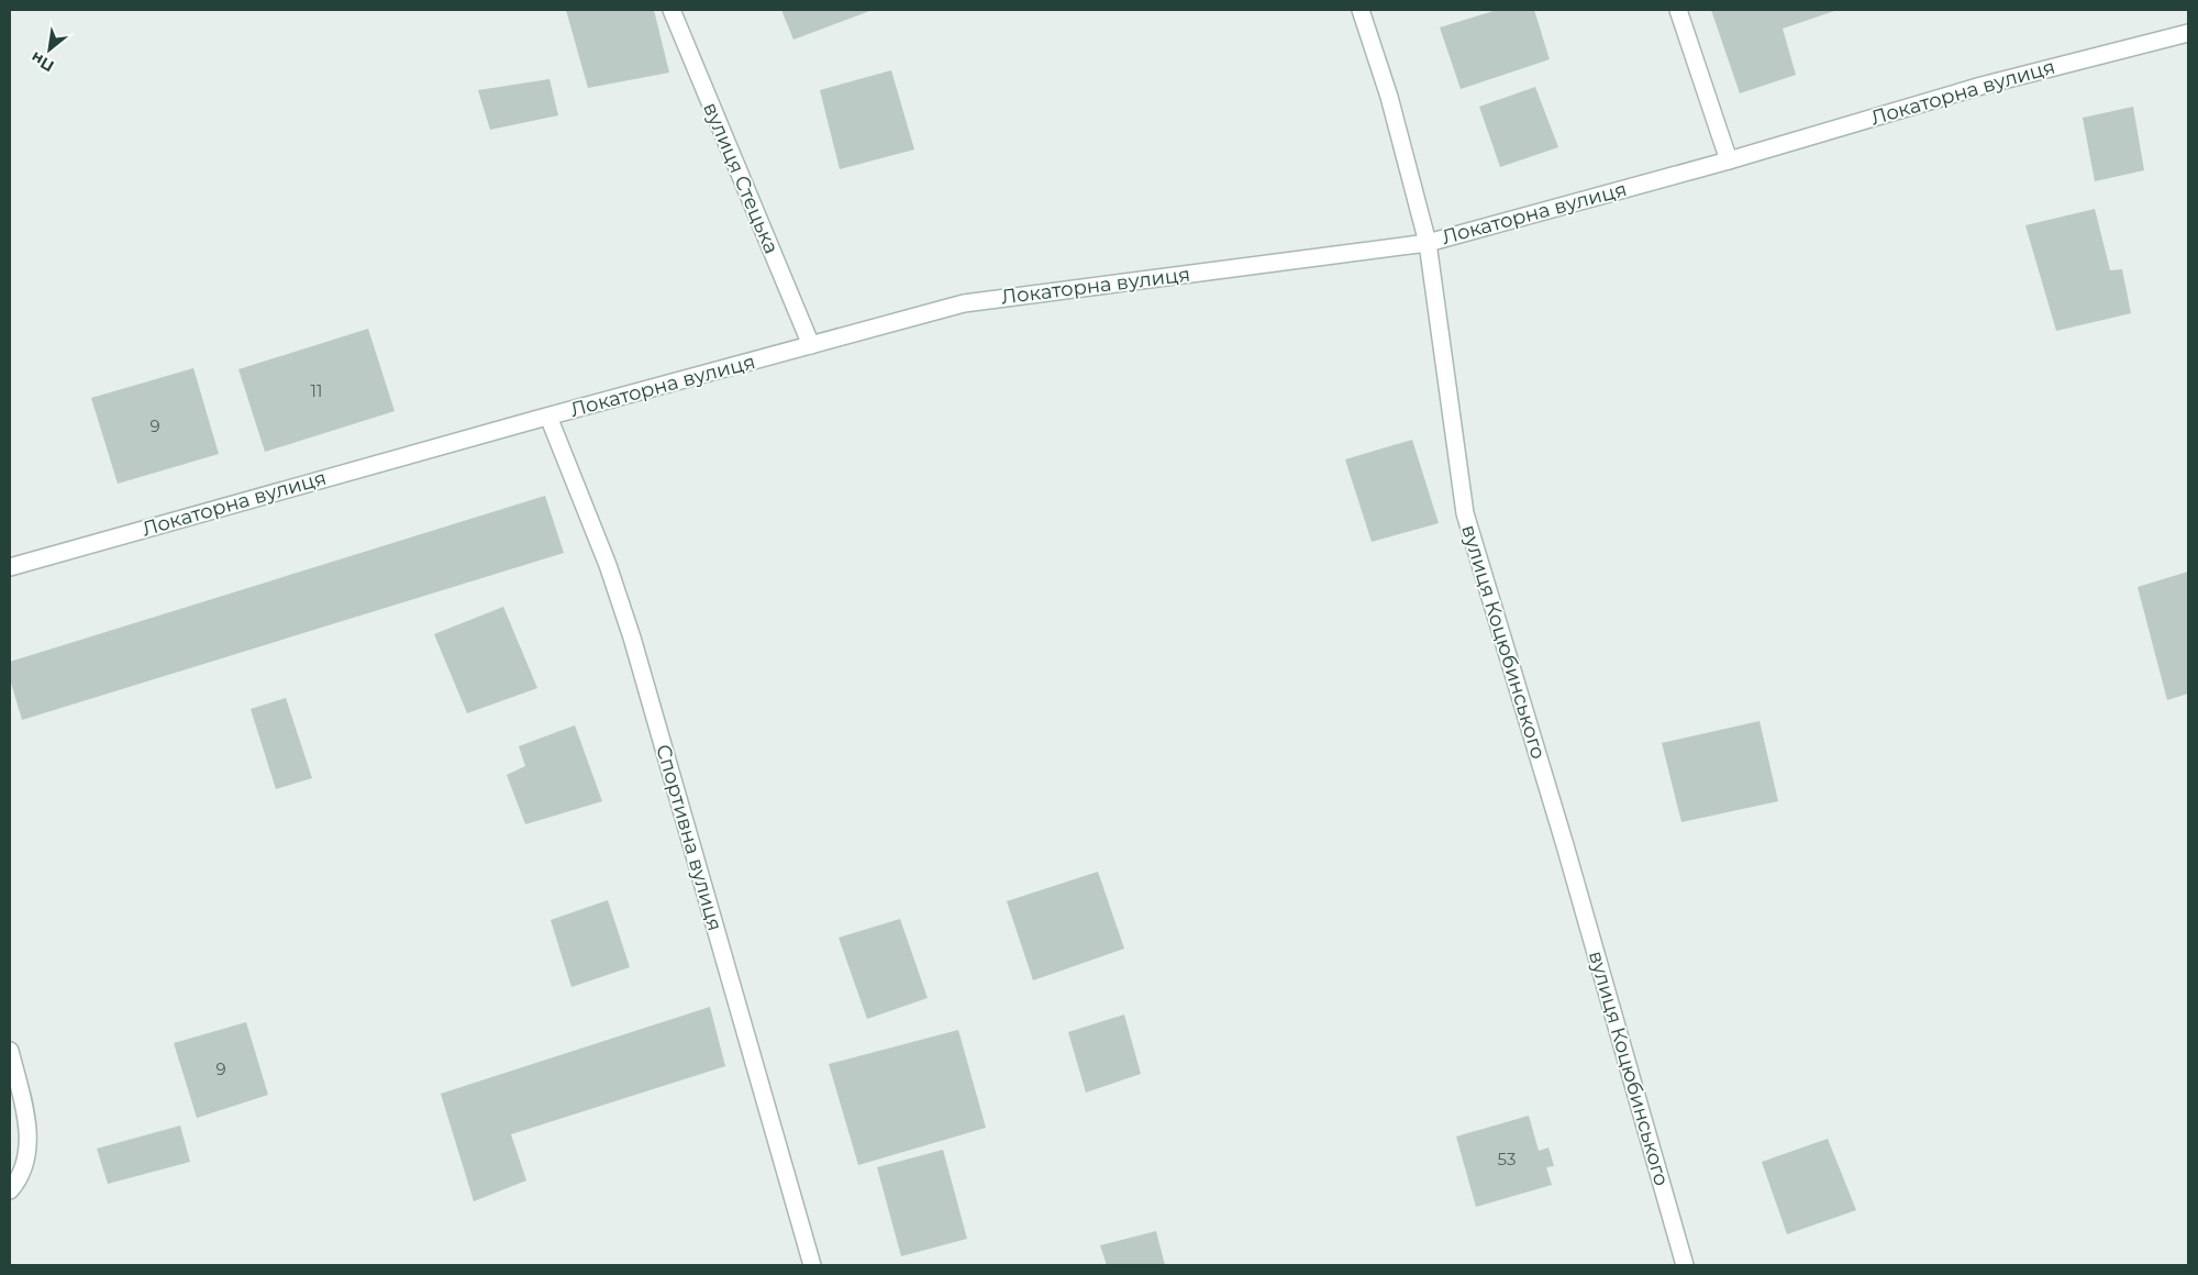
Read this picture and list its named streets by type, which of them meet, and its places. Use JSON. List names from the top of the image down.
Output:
{
  "streets": {
    "street": [
      "Локаторна вулиця",
      "вулиця Стецька",
      "вулиця Коцюбинського",
      "Спортивна вулиця"
    ]
  },
  "crossings": [
    ["Локаторна вулиця", "вулиця Стецька"],
    ["Локаторна вулиця", "вулиця Коцюбинського"],
    ["Локаторна вулиця", "Спортивна вулиця"]
  ],
  "house_numbers": [
    "11",
    "9",
    "9",
    "53"
  ],
  "north": "bottom left"
}
